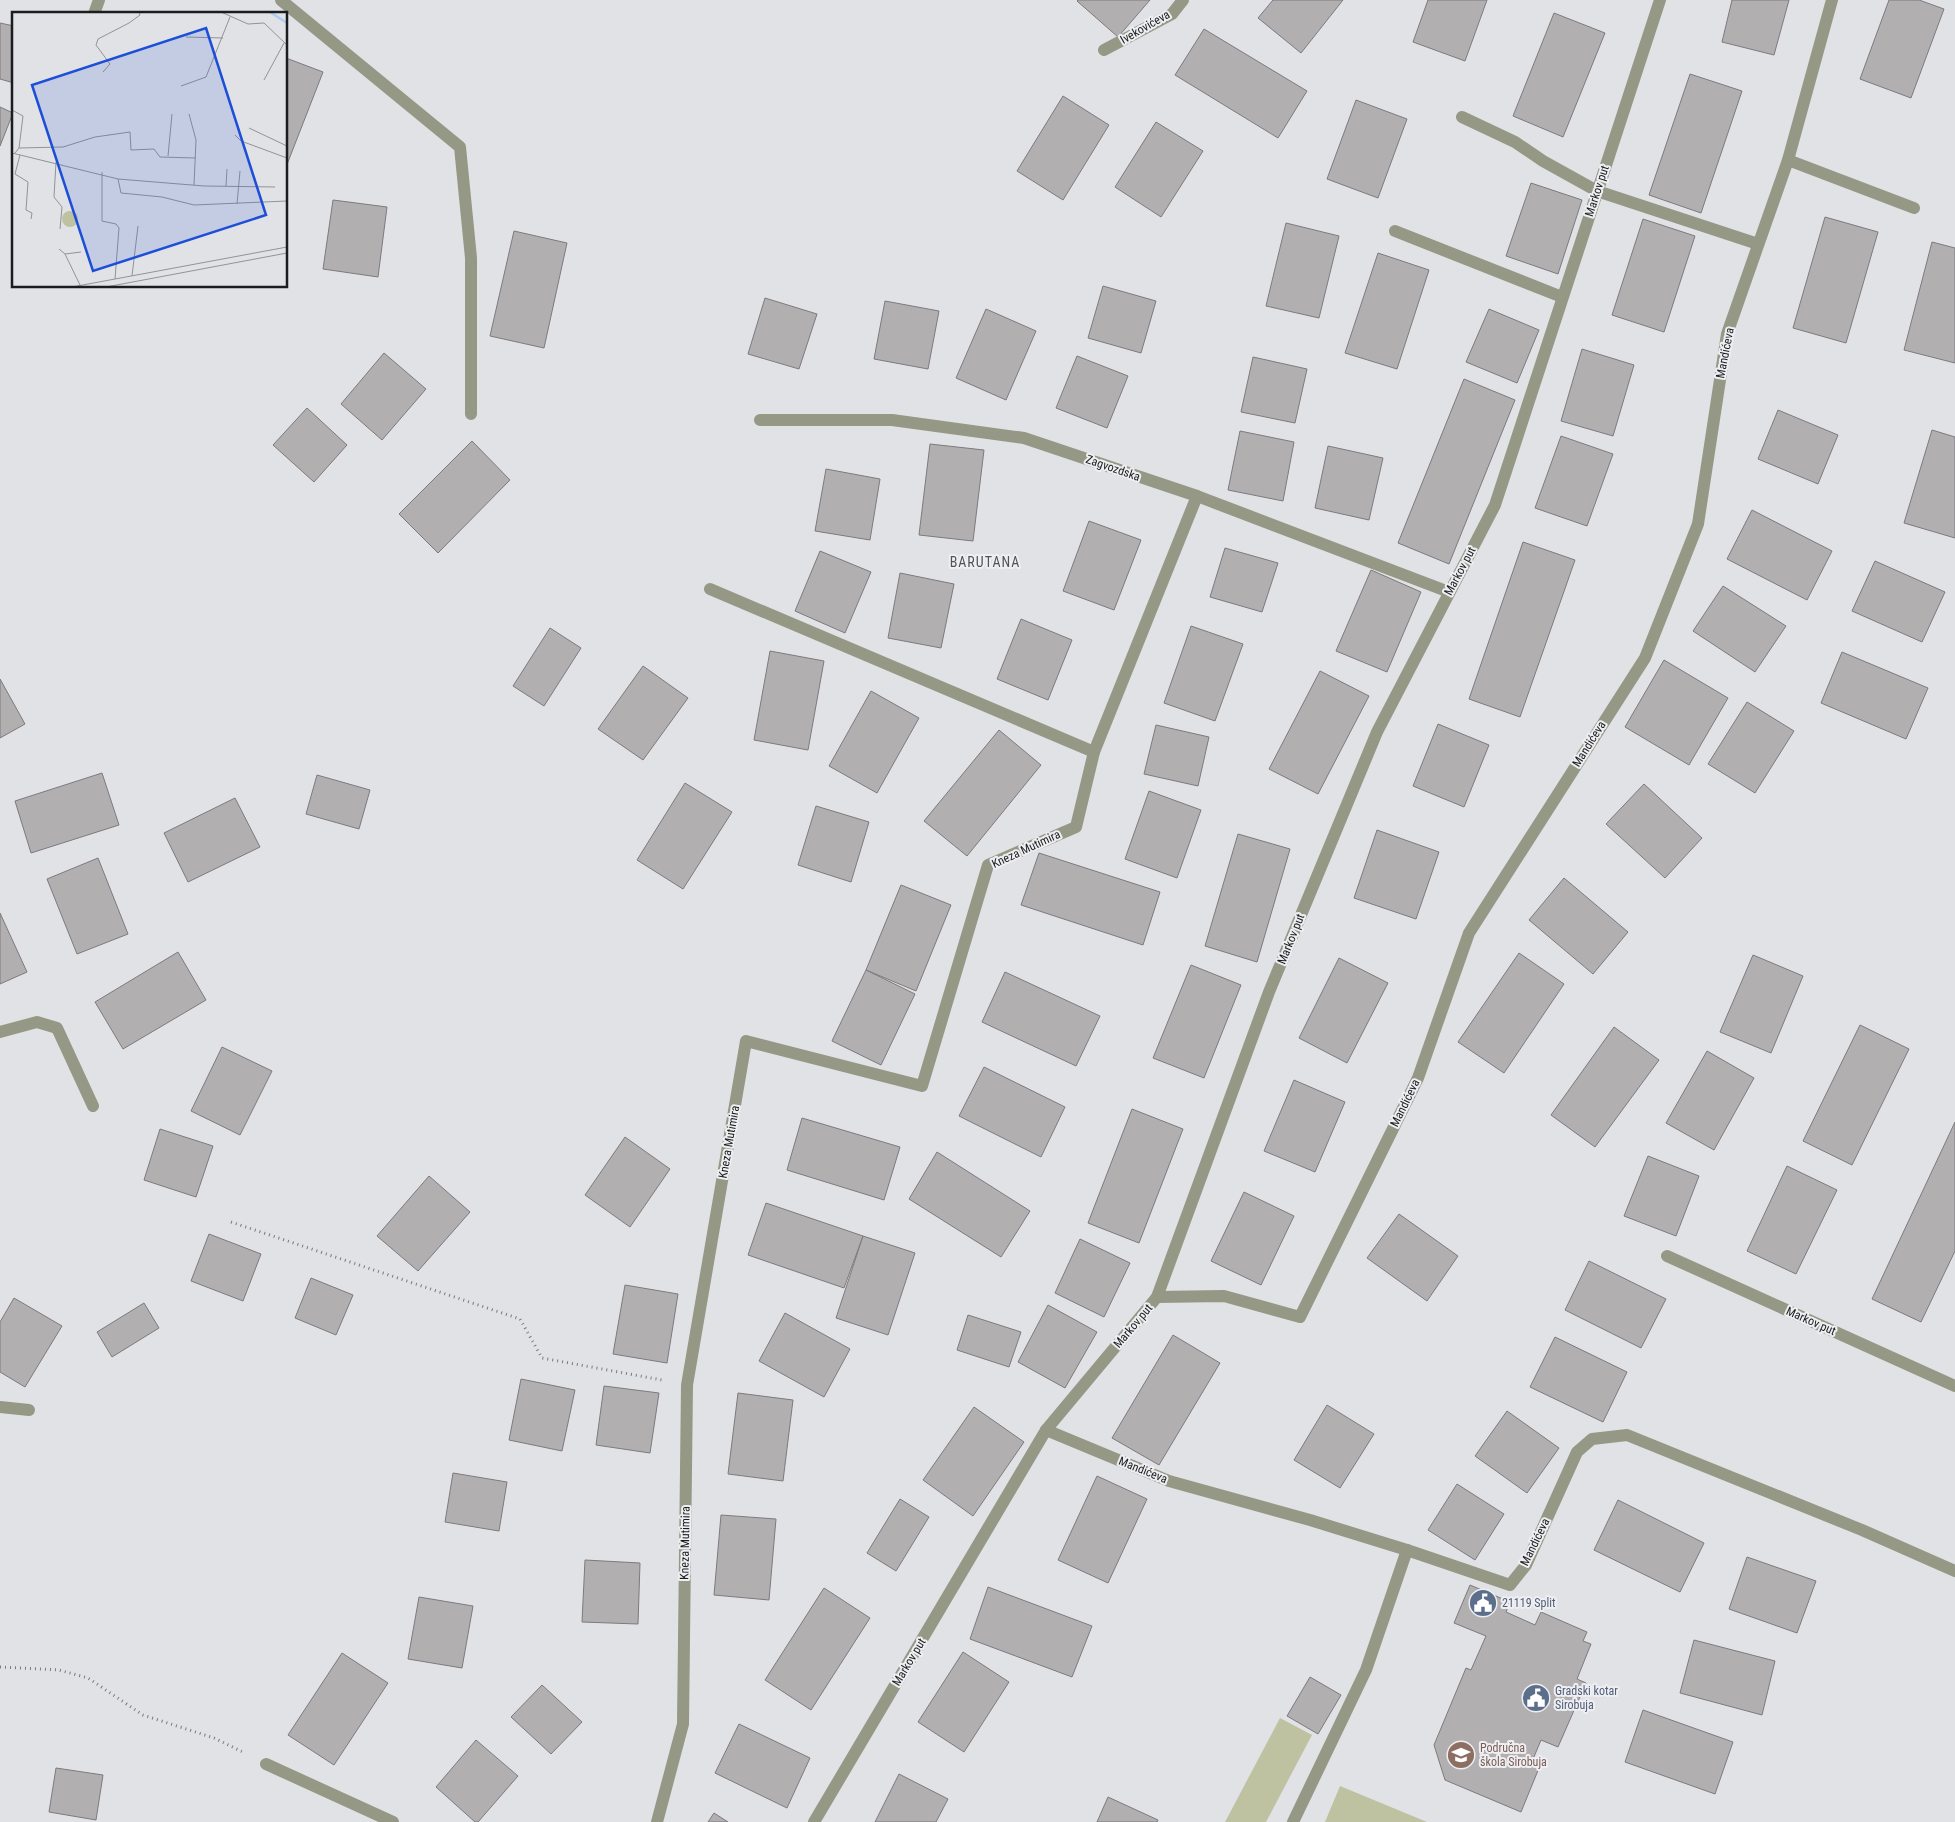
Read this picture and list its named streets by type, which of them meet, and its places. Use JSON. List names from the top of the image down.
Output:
{
  "streets": {
    "street": [
      "Ivekovićeva",
      "Markov put",
      "Mandićeva",
      "Zagvozdska",
      "Kneza Mutimira"
    ]
  },
  "crossings": [
    ["Markov put", "Mandićeva"],
    ["Markov put", "Zagvozdska"],
    ["Zagvozdska", "Kneza Mutimira"]
  ],
  "districts": ["BARUTANA"],
  "places": {
    "public building": ["21119 Split", "Gradski kotar Sirobuja"],
    "school or university": ["Područna škola Sirobuja"]
  }
}
